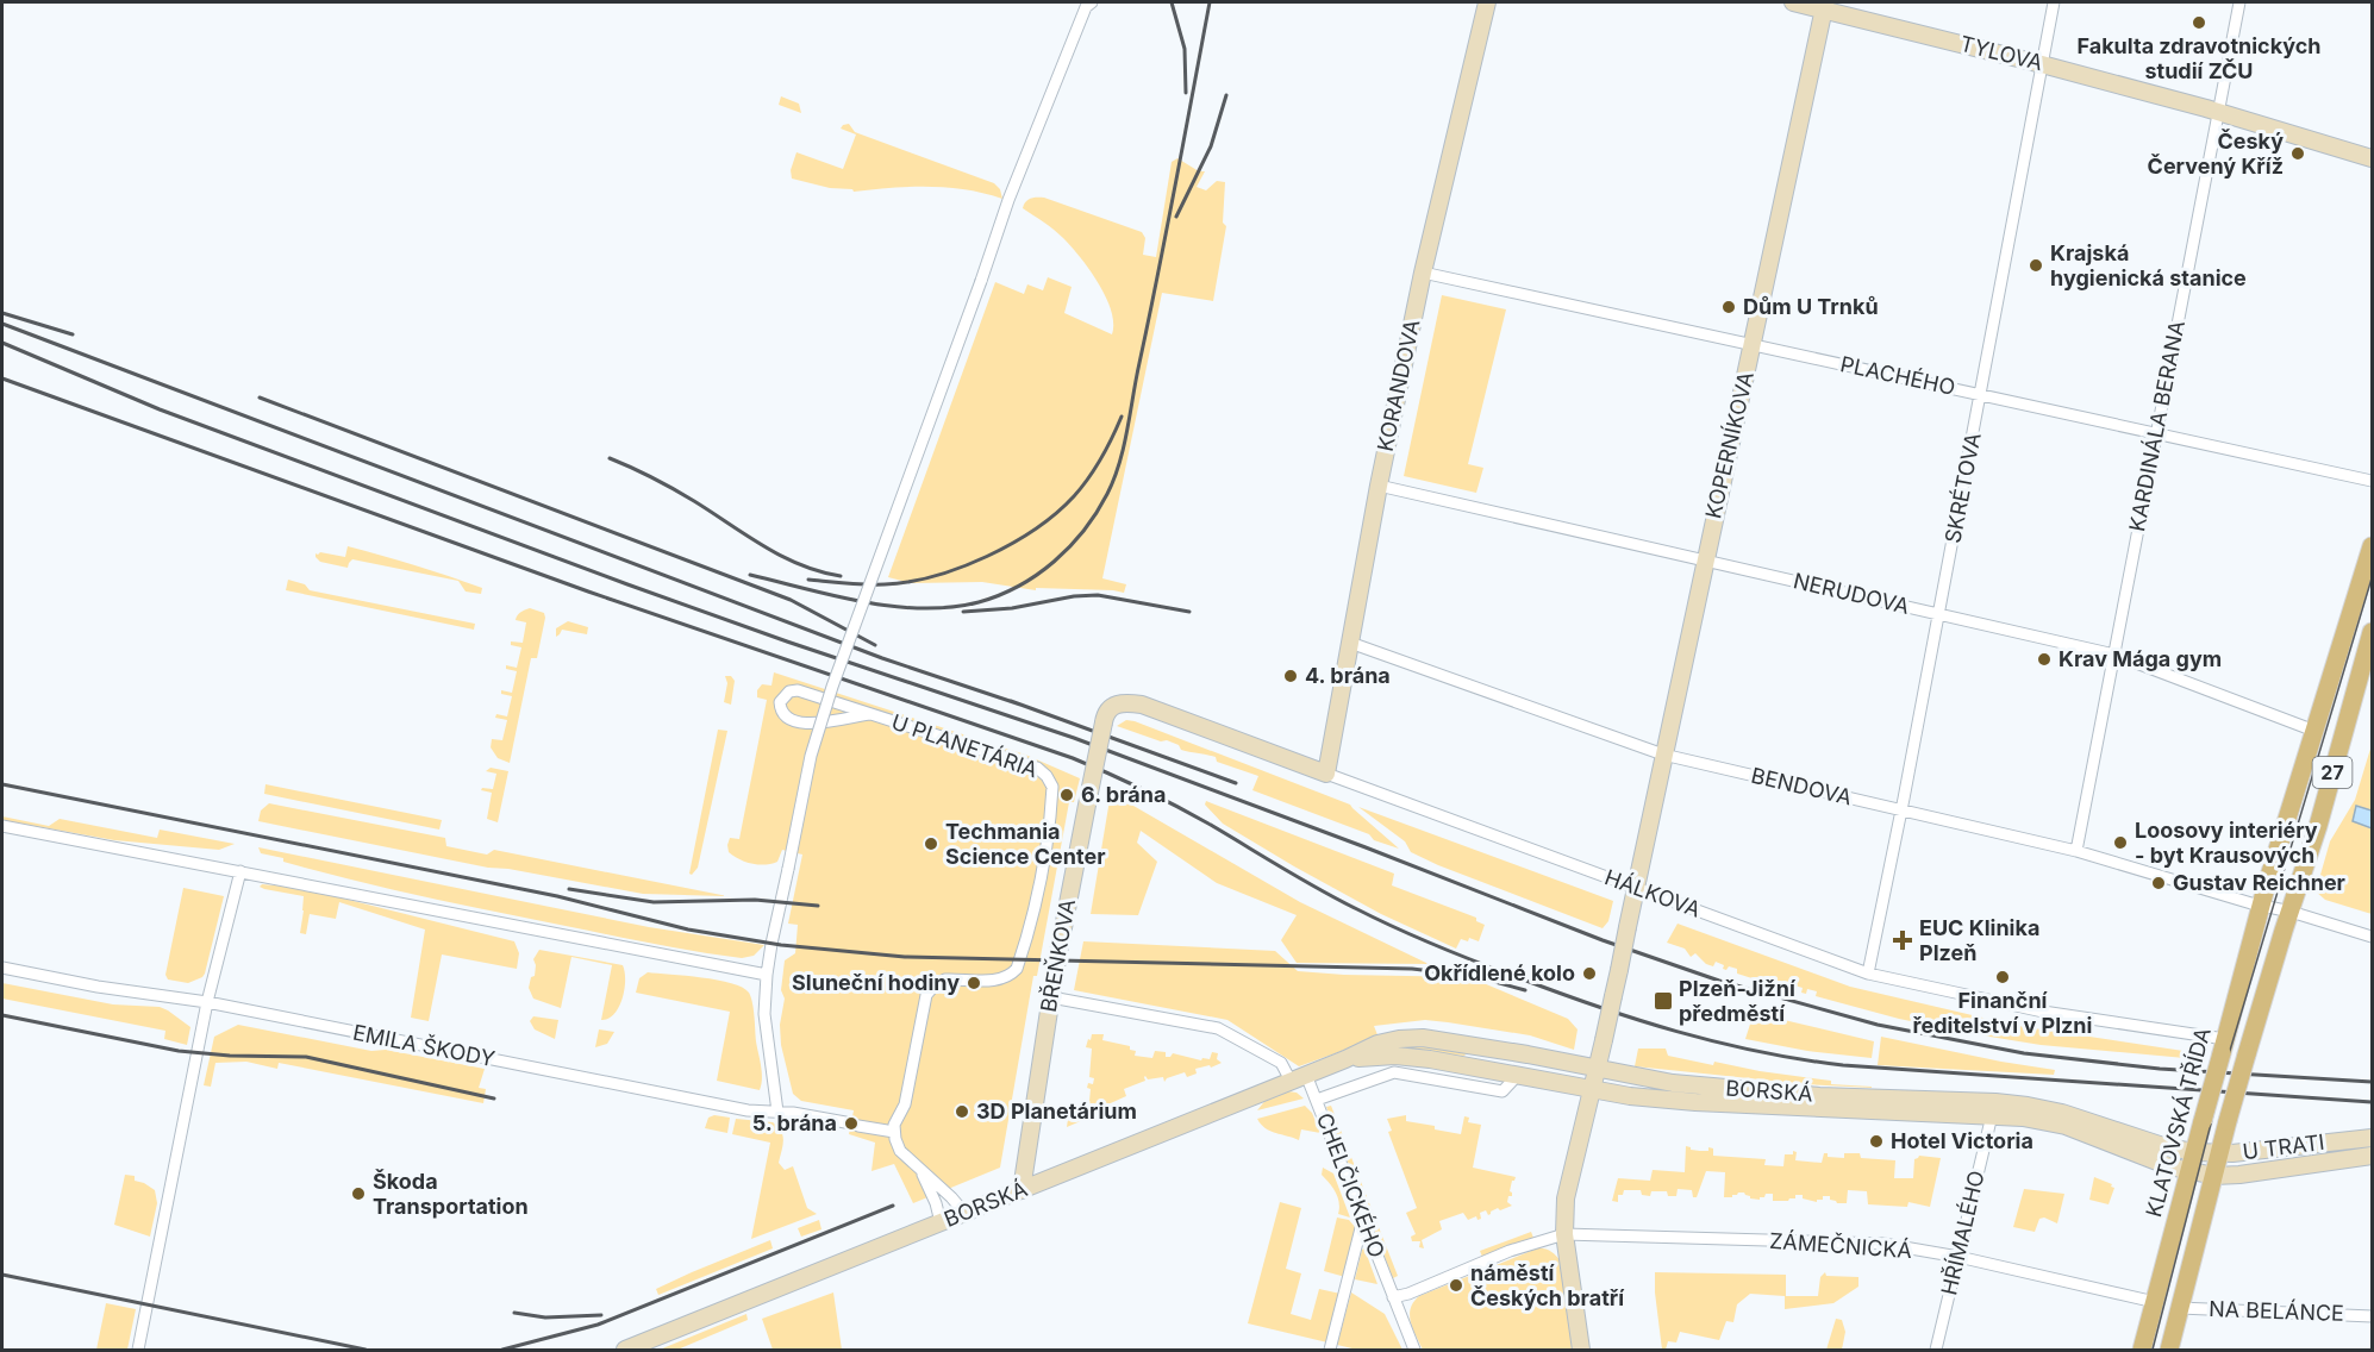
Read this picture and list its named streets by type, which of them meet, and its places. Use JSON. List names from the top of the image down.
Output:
{
  "streets": {
    "main road": ["27", "KLATOVSKÁ TŘÍDA"],
    "street": [
      "TYLOVA",
      "PLACHÉHO",
      "KORANDOVA",
      "KARDINÁLA BERANA",
      "KOPERNÍKOVA",
      "SKRÉTOVA",
      "NERUDOVA",
      "U PLANETÁRIA",
      "BENDOVA",
      "HÁLKOVA",
      "BŘEŇKOVA",
      "EMILA ŠKODY",
      "BORSKÁ",
      "U TRATI",
      "CHELČICKÉHO",
      "HŘÍMALÉHO",
      "ZÁMEČNICKÁ",
      "NA BELÁNCE"
    ]
  },
  "crossings": [
    ["TYLOVA", "KARDINÁLA BERANA"],
    ["TYLOVA", "KOPERNÍKOVA"],
    ["TYLOVA", "SKRÉTOVA"],
    ["PLACHÉHO", "KORANDOVA"],
    ["PLACHÉHO", "KARDINÁLA BERANA"],
    ["PLACHÉHO", "KOPERNÍKOVA"],
    ["PLACHÉHO", "SKRÉTOVA"],
    ["KORANDOVA", "NERUDOVA"],
    ["KORANDOVA", "BENDOVA"],
    ["KORANDOVA", "HÁLKOVA"],
    ["KARDINÁLA BERANA", "NERUDOVA"],
    ["KARDINÁLA BERANA", "BENDOVA"],
    ["KOPERNÍKOVA", "NERUDOVA"],
    ["KOPERNÍKOVA", "BENDOVA"],
    ["KOPERNÍKOVA", "HÁLKOVA"],
    ["KOPERNÍKOVA", "BORSKÁ"],
    ["KOPERNÍKOVA", "ZÁMEČNICKÁ"],
    ["SKRÉTOVA", "NERUDOVA"],
    ["SKRÉTOVA", "BENDOVA"],
    ["SKRÉTOVA", "HÁLKOVA"],
    ["NERUDOVA", "KLATOVSKÁ TŘÍDA"],
    ["27", "BORSKÁ"],
    ["27", "U TRATI"],
    ["27", "NA BELÁNCE"],
    ["BENDOVA", "KLATOVSKÁ TŘÍDA"],
    ["HÁLKOVA", "BŘEŇKOVA"],
    ["HÁLKOVA", "KLATOVSKÁ TŘÍDA"],
    ["BŘEŇKOVA", "BORSKÁ"],
    ["BŘEŇKOVA", "CHELČICKÉHO"],
    ["BORSKÁ", "KLATOVSKÁ TŘÍDA"],
    ["BORSKÁ", "U TRATI"],
    ["BORSKÁ", "CHELČICKÉHO"],
    ["BORSKÁ", "HŘÍMALÉHO"],
    ["KLATOVSKÁ TŘÍDA", "U TRATI"],
    ["KLATOVSKÁ TŘÍDA", "ZÁMEČNICKÁ"],
    ["HŘÍMALÉHO", "ZÁMEČNICKÁ"]
  ],
  "places": {
    "other": [
      "Fakulta zdravotnických studií ZČU",
      "Český Červený Kříž",
      "Krajská hygienická stanice",
      "Dům U Trnků",
      "Krav Mága gym",
      "4. brána",
      "6. brána",
      "Loosovy interiéry - byt Krausových",
      "Techmania Science Center",
      "Gustav Reichner",
      "Okřídlené kolo",
      "Finanční ředitelství v Plzni",
      "Sluneční hodiny",
      "3D Planetárium",
      "5. brána",
      "Hotel Victoria",
      "Škoda Transportation",
      "náměstí Českých bratří"
    ],
    "health": ["EUC Klinika Plzeň"],
    "transit": ["Plzeň-Jižní předměstí"]
  }
}
